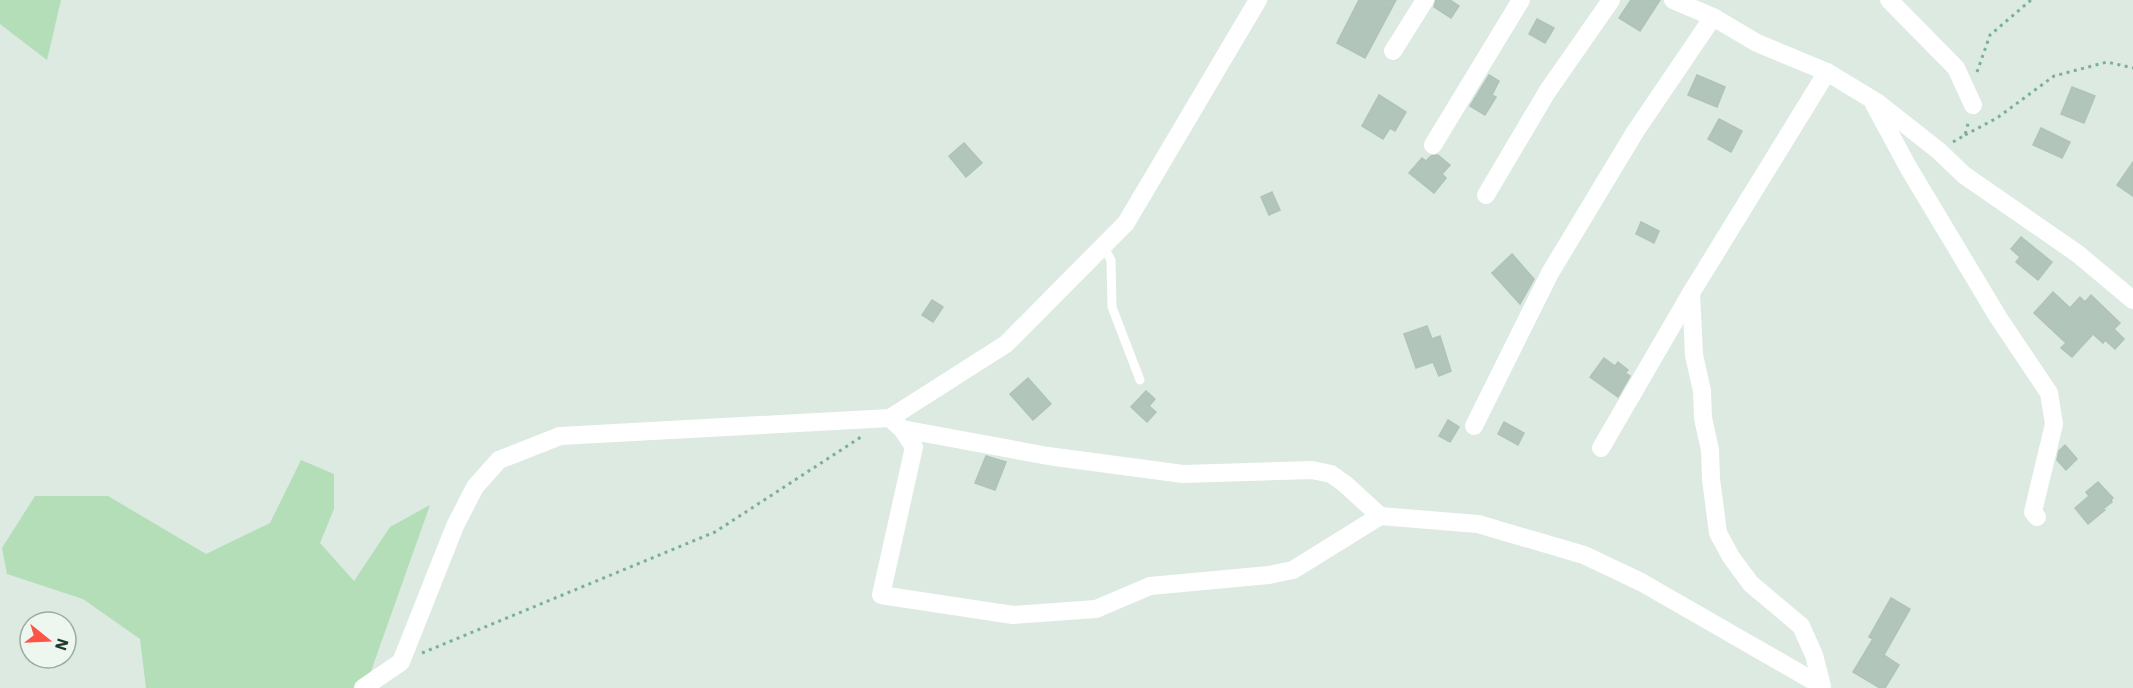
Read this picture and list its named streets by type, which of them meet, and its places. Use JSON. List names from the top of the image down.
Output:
{
  "north": "right"
}
